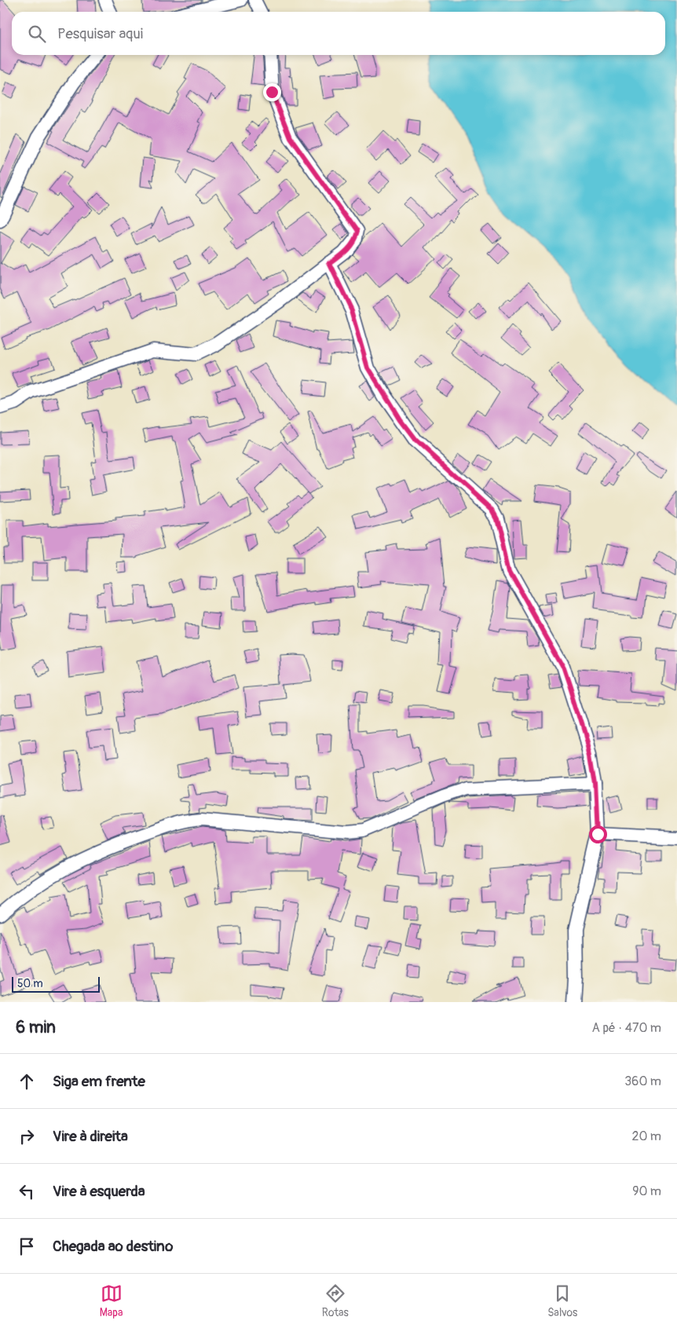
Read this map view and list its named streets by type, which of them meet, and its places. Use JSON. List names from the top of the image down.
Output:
{
  "scale_bar": "50 m",
  "page": {
    "search": "Pesquisar aqui",
    "scale": "50 m",
    "heading": ["6 min", "A pé · 470 m"],
    "list": [
      ["Siga em frente", "360 m"],
      ["Vire à direita", "20 m"],
      ["Vire à esquerda", "90 m"],
      "Chegada ao destino"
    ],
    "nav": ["Mapa", "Rotas", "Salvos"]
  }
}
